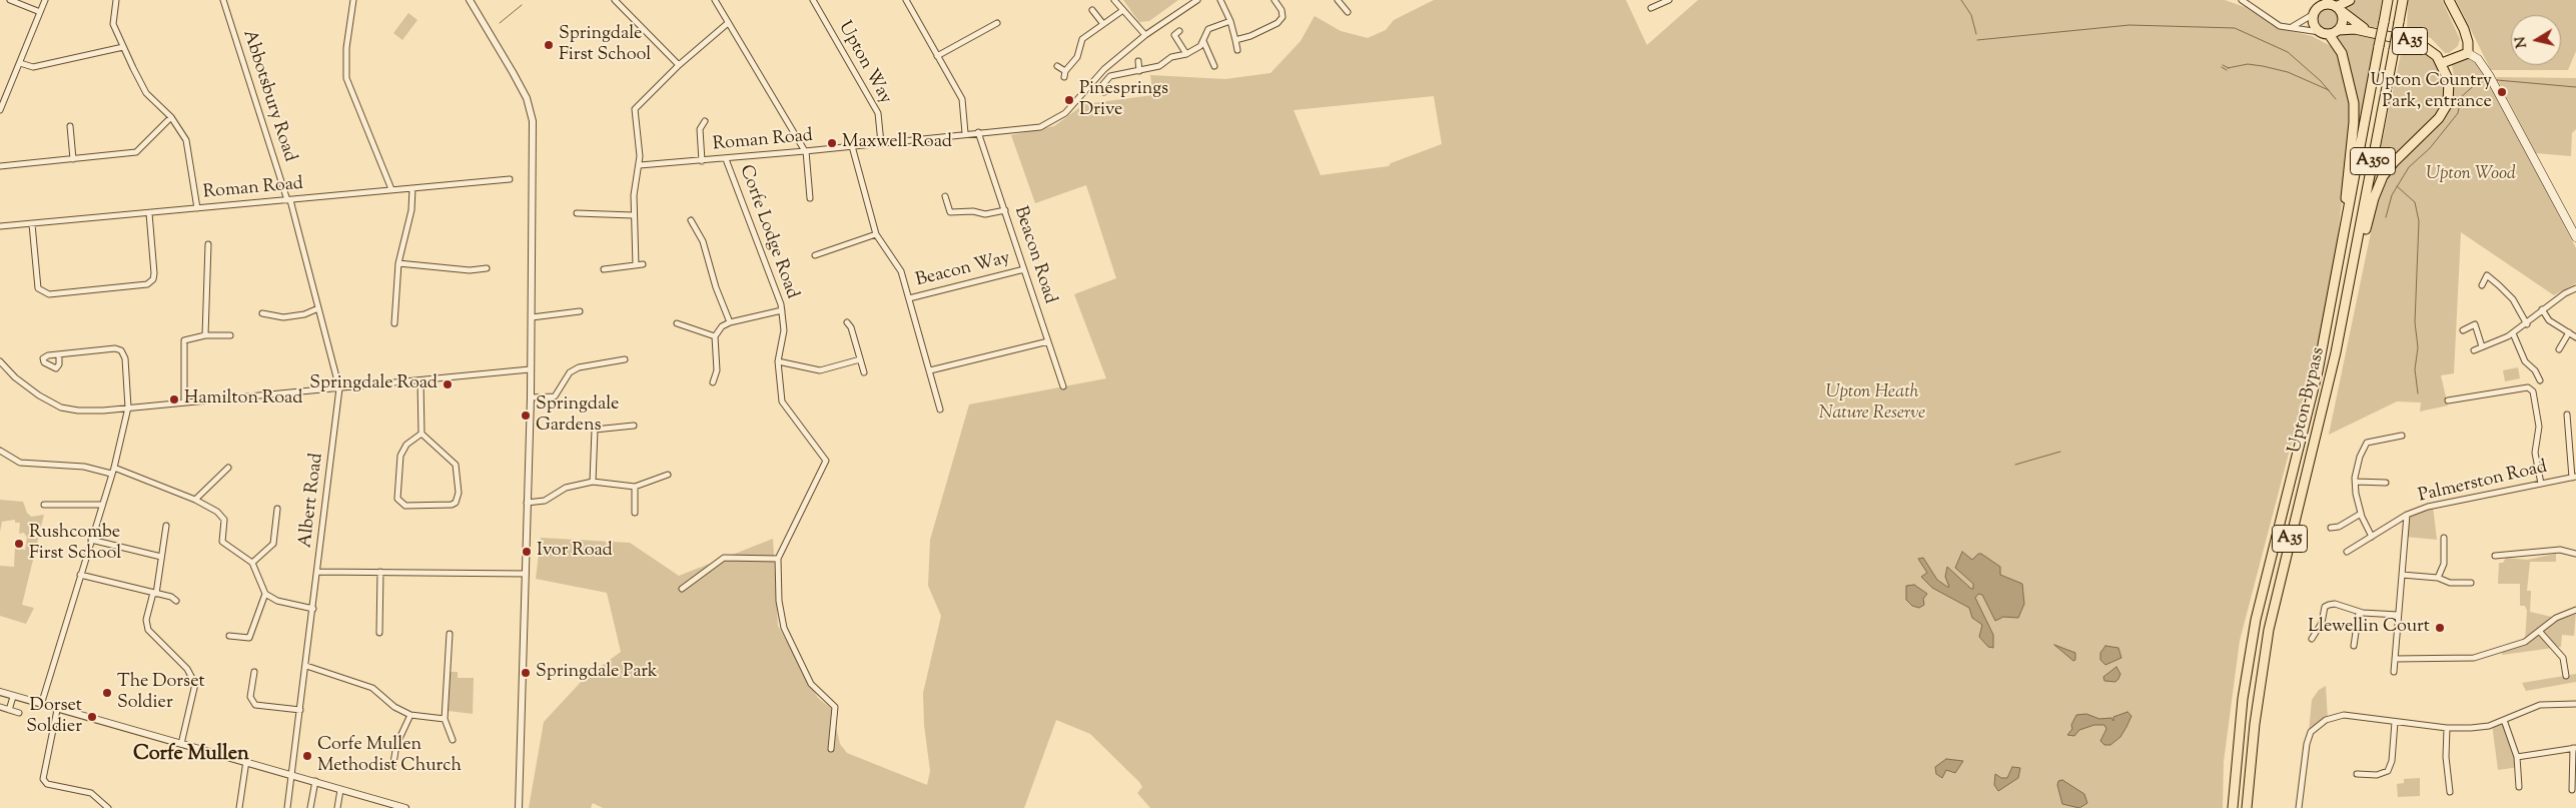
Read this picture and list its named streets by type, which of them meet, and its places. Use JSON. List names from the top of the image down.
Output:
{
  "streets": {
    "highway": ["A35", "A350", "Upton Bypass"],
    "street": [
      "Upton Way",
      "Abbotsbury Road",
      "Roman Road",
      "Corfe Lodge Road",
      "Beacon Road",
      "Beacon Way",
      "Palmerston Road",
      "Albert Road"
    ]
  },
  "crossings": [
    ["A35", "Upton Bypass"],
    ["Upton Way", "Roman Road"],
    ["Abbotsbury Road", "Roman Road"],
    ["Abbotsbury Road", "Albert Road"],
    ["Roman Road", "Corfe Lodge Road"],
    ["Roman Road", "Beacon Road"],
    ["Roman Road", "Albert Road"],
    ["Beacon Road", "Beacon Way"]
  ],
  "districts": ["Corfe Mullen"],
  "parks": ["Upton Wood", "Upton Heath Nature Reserve"],
  "places": [
    "Springdale First School",
    "Upton Country Park, entrance",
    "Pinesprings Drive",
    "Maxwell Road",
    "Springdale Road",
    "Hamilton Road",
    "Springdale Gardens",
    "Rushcombe First School",
    "Ivor Road",
    "Llewellin Court",
    "Springdale Park",
    "The Dorset Soldier",
    "Dorset Soldier",
    "Corfe Mullen Methodist Church"
  ],
  "north": "left"
}
